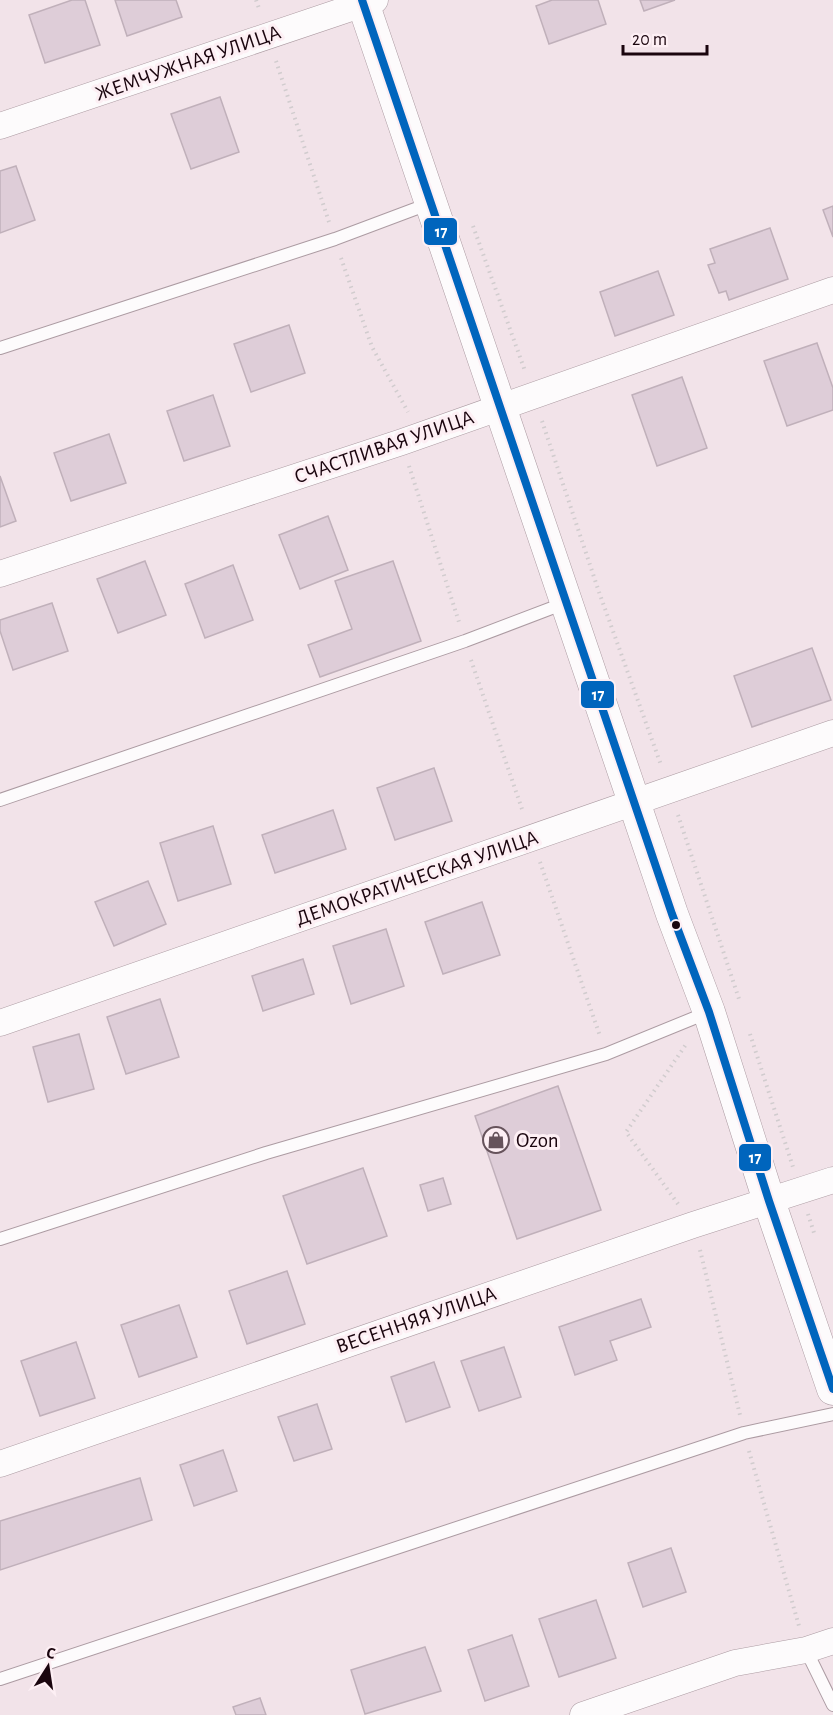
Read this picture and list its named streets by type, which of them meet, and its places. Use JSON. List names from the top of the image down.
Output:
{
  "streets": {
    "street": [
      "ЖЕМЧУЖНАЯ УЛИЦА",
      "СЧАСТЛИВАЯ УЛИЦА",
      "ДЕМОКРАТИЧЕСКАЯ УЛИЦА",
      "ВЕСЕННЯЯ УЛИЦА"
    ]
  },
  "places": {
    "shop": ["Ozon"]
  },
  "lines": ["transit line 17"],
  "scale_bar": "20 m",
  "north": "top"
}
